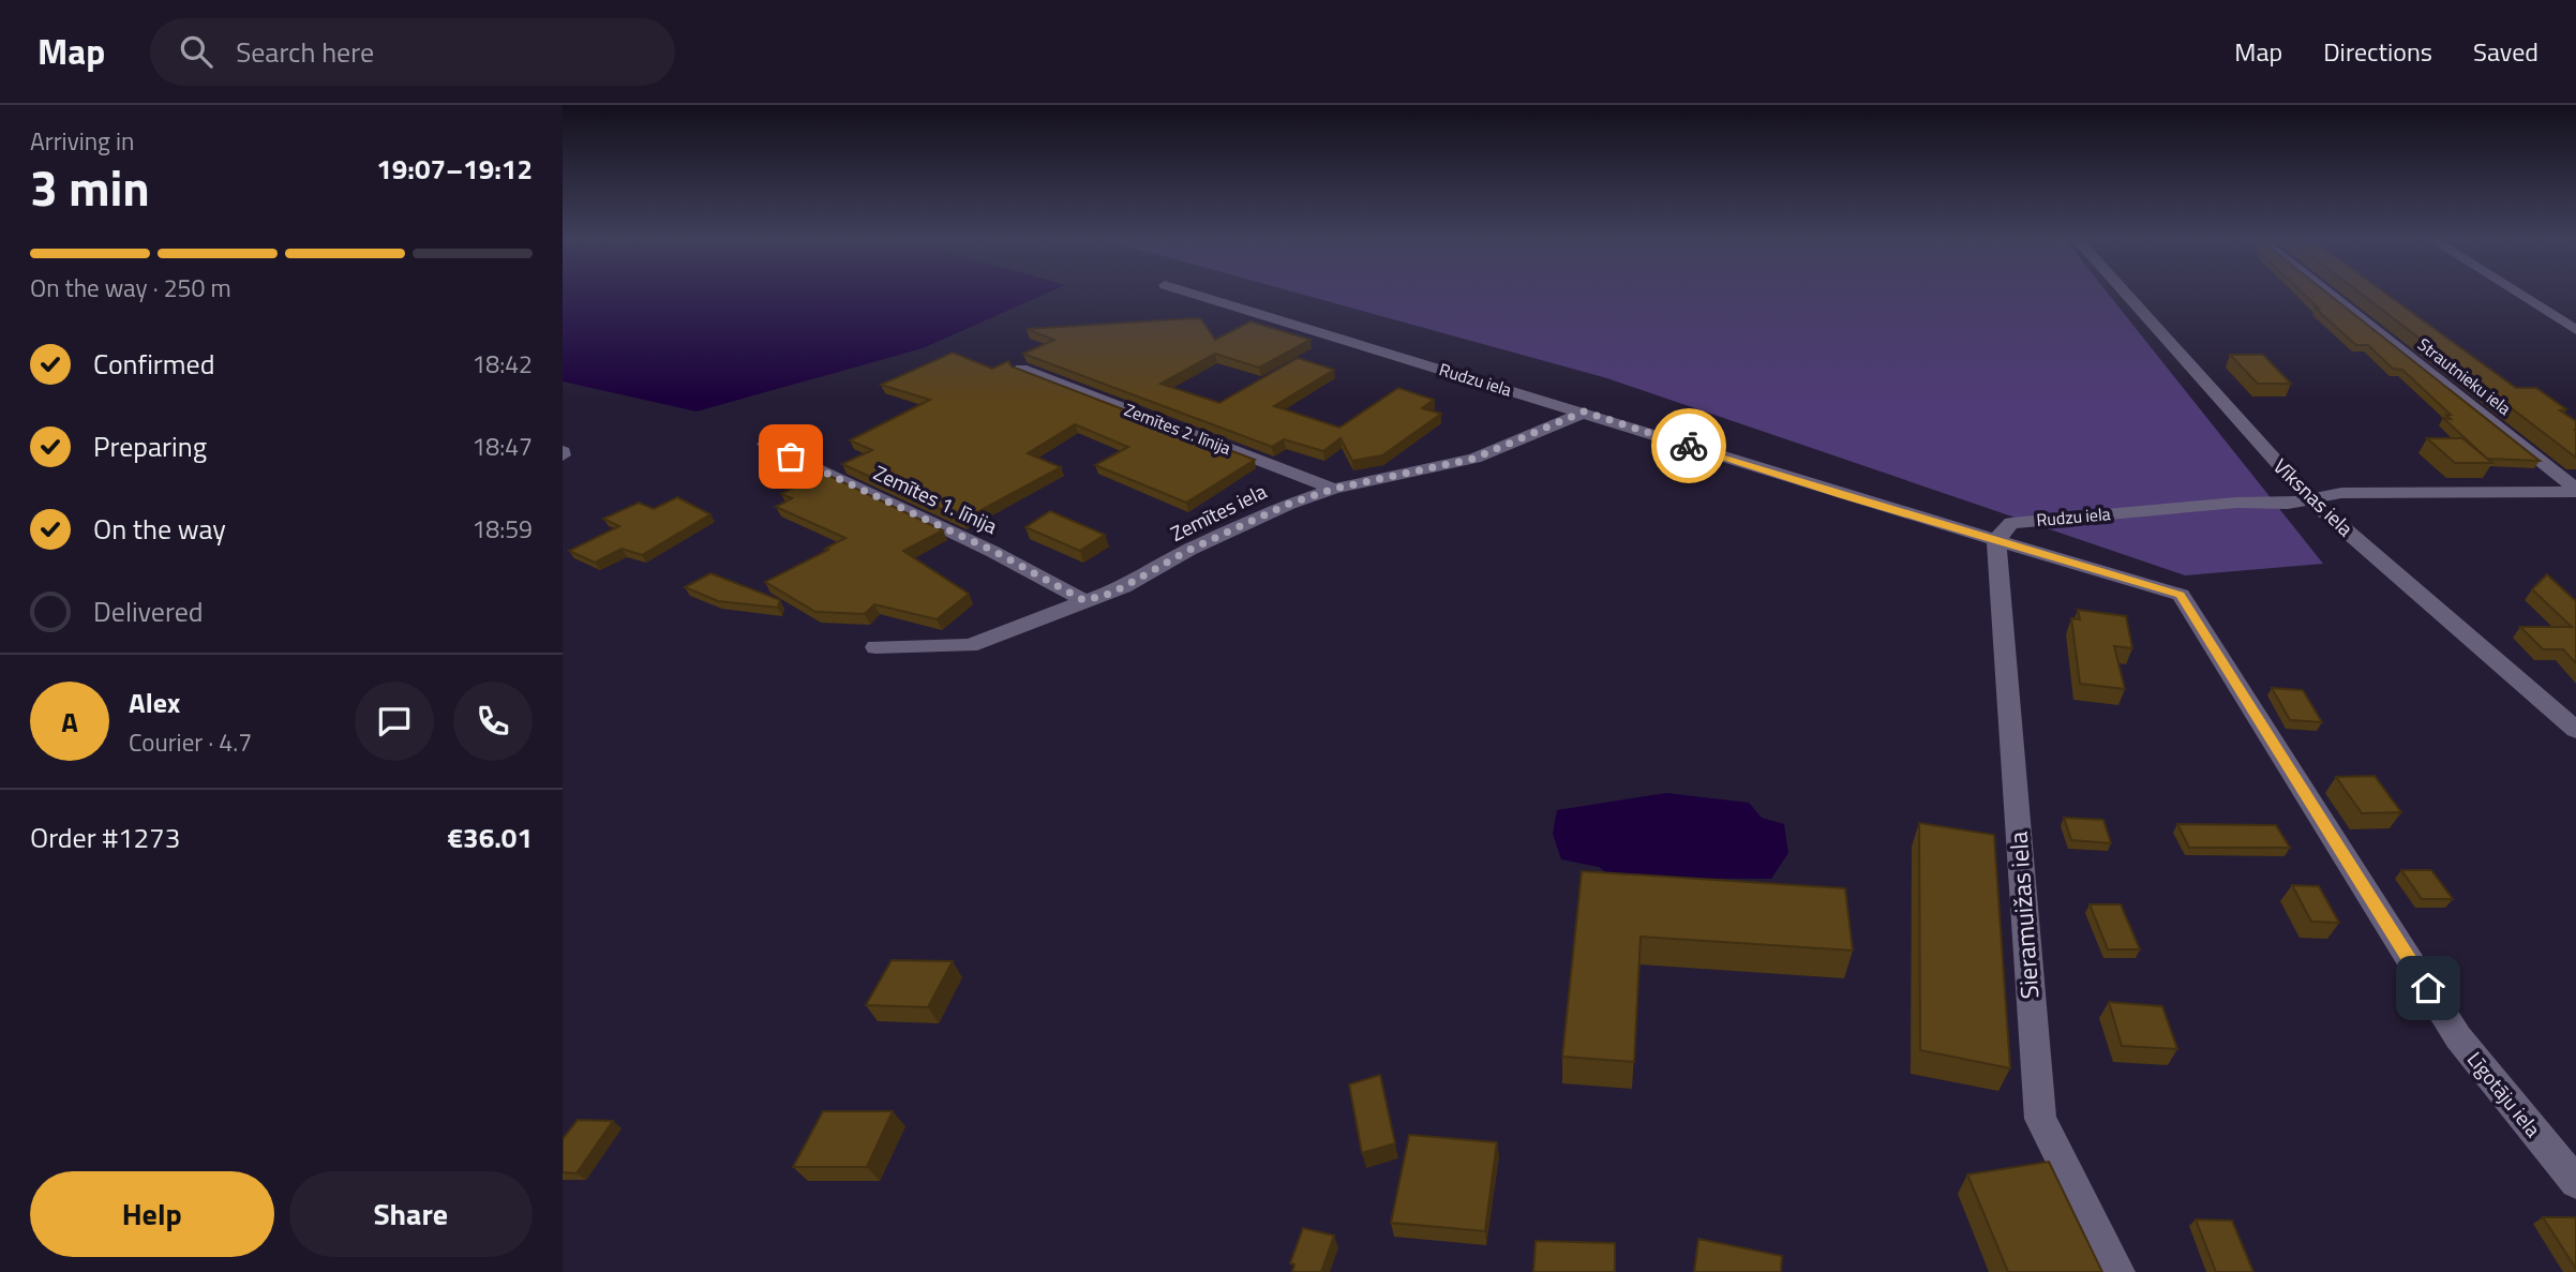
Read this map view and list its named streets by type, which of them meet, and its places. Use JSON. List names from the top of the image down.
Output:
{
  "streets": {
    "street": [
      "Strautnieku iela",
      "Rudzu iela",
      "Zemītes 2. līnija",
      "Vīksnas iela",
      "Zemītes 1. līnija",
      "Zemītes iela",
      "Sieramuižas iela",
      "Līgotāju iela"
    ]
  },
  "crossings": [
    ["Strautnieku iela", "Rudzu iela"],
    ["Rudzu iela", "Vīksnas iela"],
    ["Rudzu iela", "Zemītes iela"],
    ["Rudzu iela", "Sieramuižas iela"],
    ["Rudzu iela", "Līgotāju iela"],
    ["Zemītes 2. līnija", "Zemītes iela"],
    ["Zemītes 1. līnija", "Zemītes iela"],
    ["Sieramuižas iela", "Līgotāju iela"]
  ],
  "page": {
    "header": "Map",
    "search": "Search here",
    "nav": ["Map", "Directions", "Saved"],
    "heading": ["3 min", "Arriving in", "19:07–19:12"],
    "panel": [
      "Alex",
      "Courier · 4.7",
      "Order #1273",
      "€36.01"
    ],
    "bar": "On the way · 250 m",
    "list": [
      ["Confirmed", "18:42"],
      ["Preparing", "18:47"],
      ["On the way", "18:59"],
      "Delivered"
    ],
    "round": "A",
    "buttons": ["Help", "Share"]
  }
}
